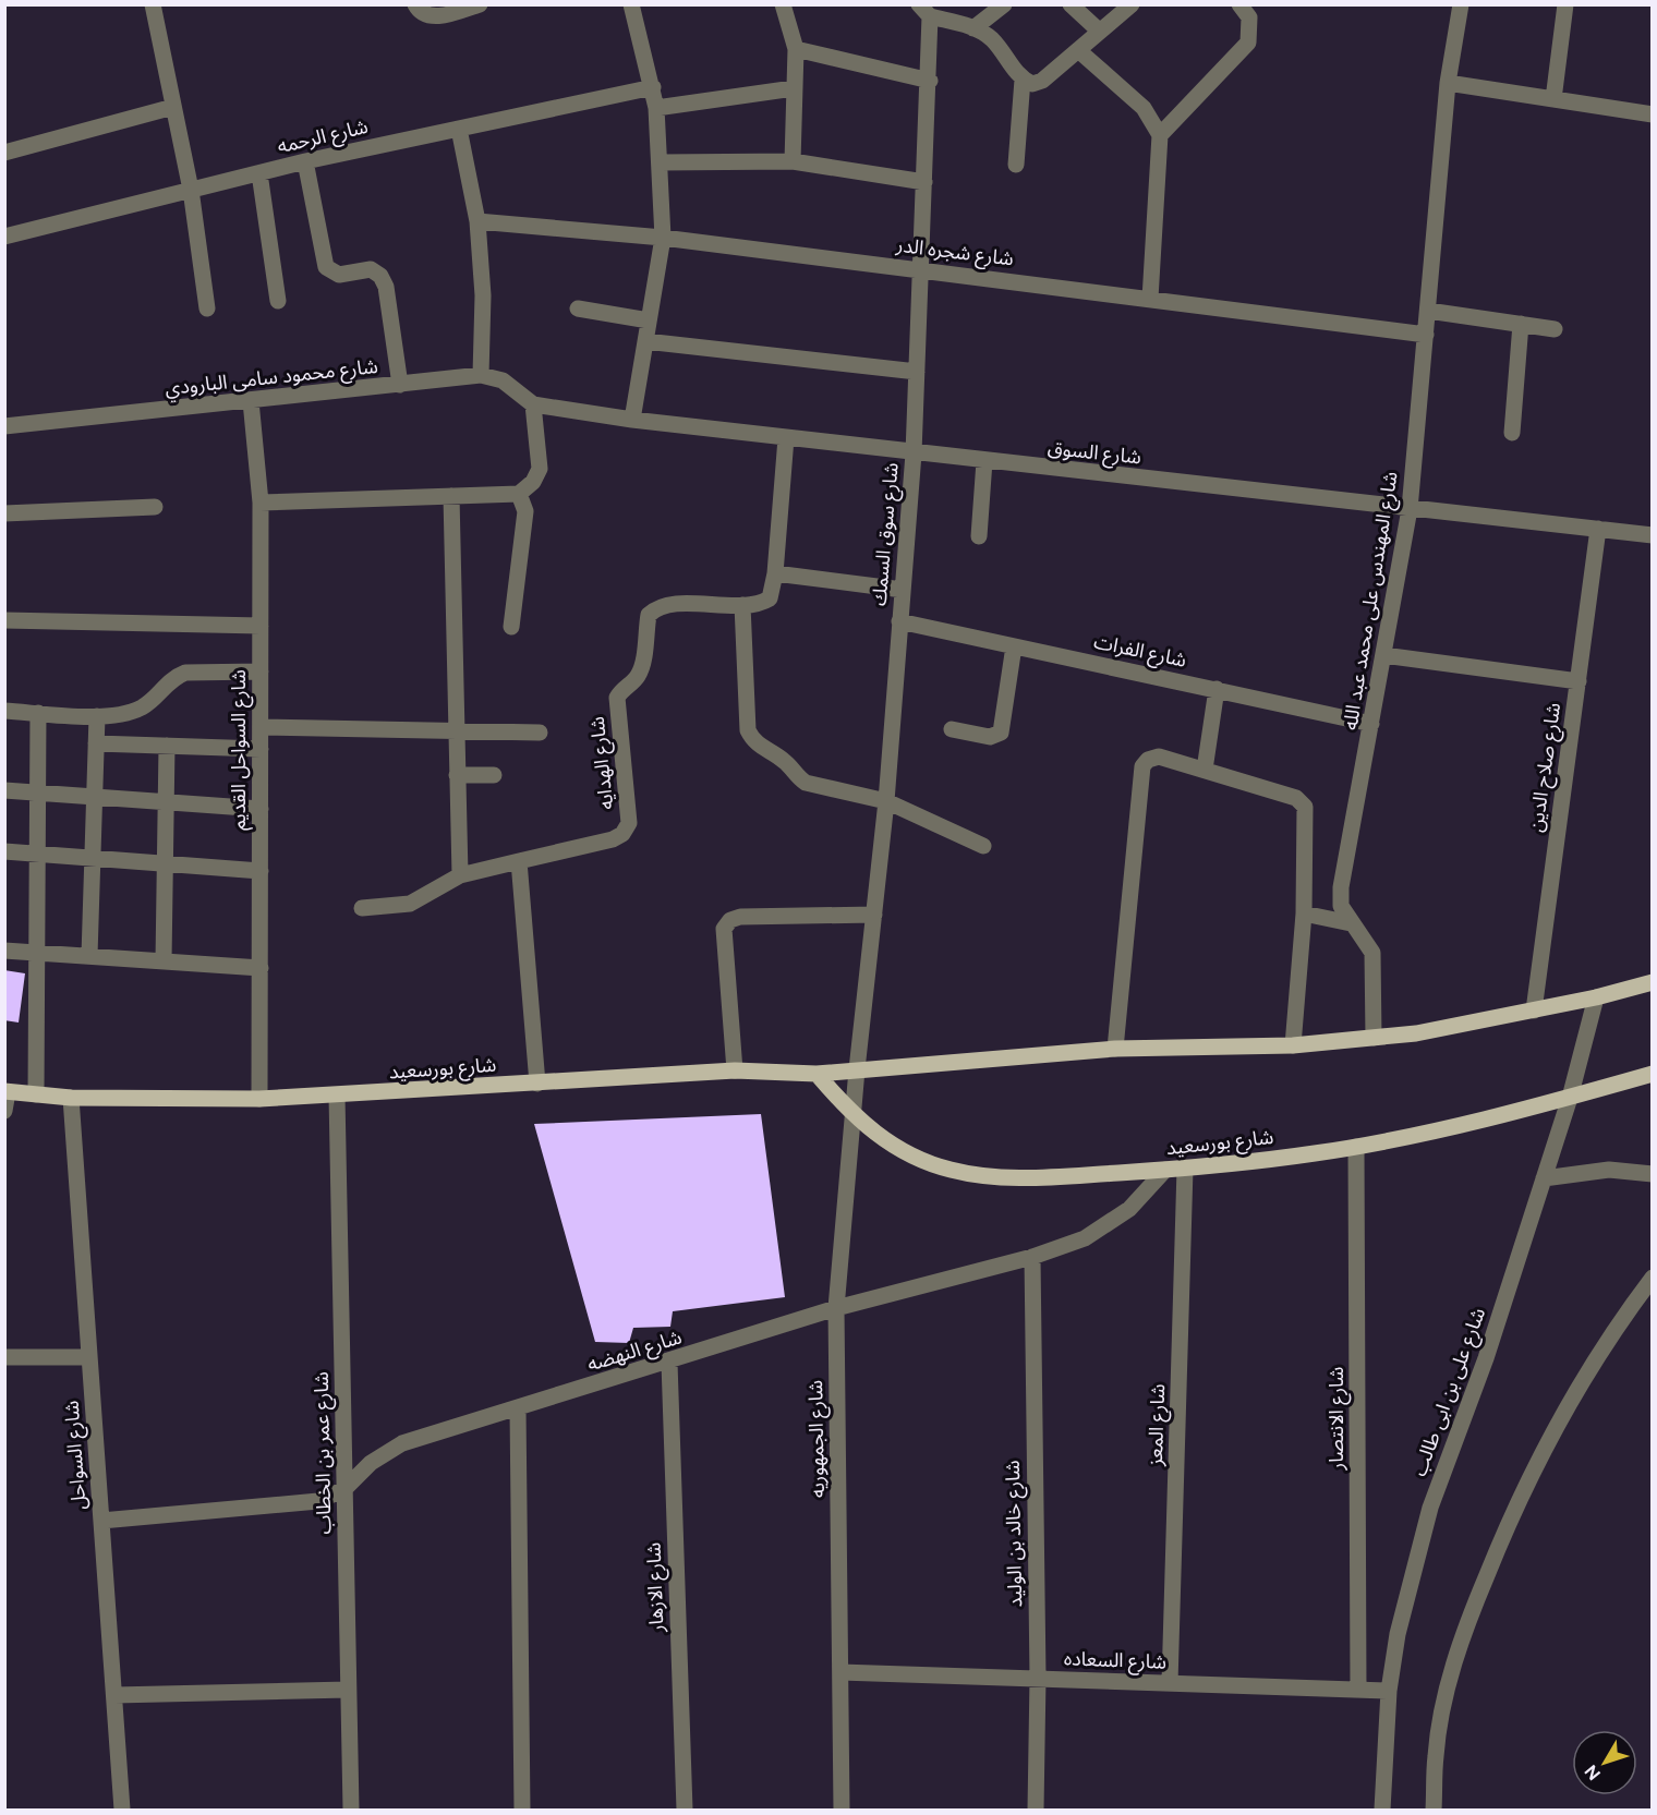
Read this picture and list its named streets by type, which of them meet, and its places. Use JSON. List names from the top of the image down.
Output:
{
  "streets": {
    "main road": ["شارع بورسعيد"],
    "street": [
      "شارع الرحمه",
      "شارع شجره الدر",
      "شارع محمود سامى البارودي",
      "شارع السوق",
      "شارع سوق السمك",
      "شارع المهندس على محمد عبد الله",
      "شارع الفرات",
      "شارع السواحل القديم",
      "شارع الهدايه",
      "شارع صلاح الدين",
      "شارع النهضه",
      "شارع على بن ابى طالب",
      "شارع الانتصار",
      "شارع المعز",
      "شارع الجمهوريه",
      "شارع عمر بن الخطاب",
      "شارع السواحل",
      "شارع خالد بن الوليد",
      "شارع الازهار",
      "شارع السعاده"
    ]
  },
  "crossings": [
    ["شارع شجره الدر", "شارع سوق السمك"],
    ["شارع شجره الدر", "شارع المهندس على محمد عبد الله"],
    ["شارع محمود سامى البارودي", "شارع السوق"],
    ["شارع محمود سامى البارودي", "شارع السواحل القديم"],
    ["شارع السوق", "شارع سوق السمك"],
    ["شارع السوق", "شارع المهندس على محمد عبد الله"],
    ["شارع السوق", "شارع الهدايه"],
    ["شارع السوق", "شارع صلاح الدين"],
    ["شارع سوق السمك", "شارع الفرات"],
    ["شارع سوق السمك", "شارع بورسعيد"],
    ["شارع سوق السمك", "شارع الجمهوريه"],
    ["شارع المهندس على محمد عبد الله", "شارع الفرات"],
    ["شارع المهندس على محمد عبد الله", "شارع بورسعيد"],
    ["شارع السواحل القديم", "شارع بورسعيد"],
    ["شارع صلاح الدين", "شارع بورسعيد"],
    ["شارع بورسعيد", "شارع النهضه"],
    ["شارع بورسعيد", "شارع على بن ابى طالب"],
    ["شارع بورسعيد", "شارع الانتصار"],
    ["شارع بورسعيد", "شارع المعز"],
    ["شارع بورسعيد", "شارع الجمهوريه"],
    ["شارع بورسعيد", "شارع عمر بن الخطاب"],
    ["شارع بورسعيد", "شارع السواحل"],
    ["شارع النهضه", "شارع الجمهوريه"],
    ["شارع النهضه", "شارع عمر بن الخطاب"],
    ["شارع النهضه", "شارع السواحل"],
    ["شارع النهضه", "شارع خالد بن الوليد"],
    ["شارع النهضه", "شارع الازهار"],
    ["شارع على بن ابى طالب", "شارع السعاده"],
    ["شارع الانتصار", "شارع السعاده"],
    ["شارع المعز", "شارع السعاده"],
    ["شارع الجمهوريه", "شارع السعاده"],
    ["شارع خالد بن الوليد", "شارع السعاده"]
  ],
  "north": "bottom left"
}
